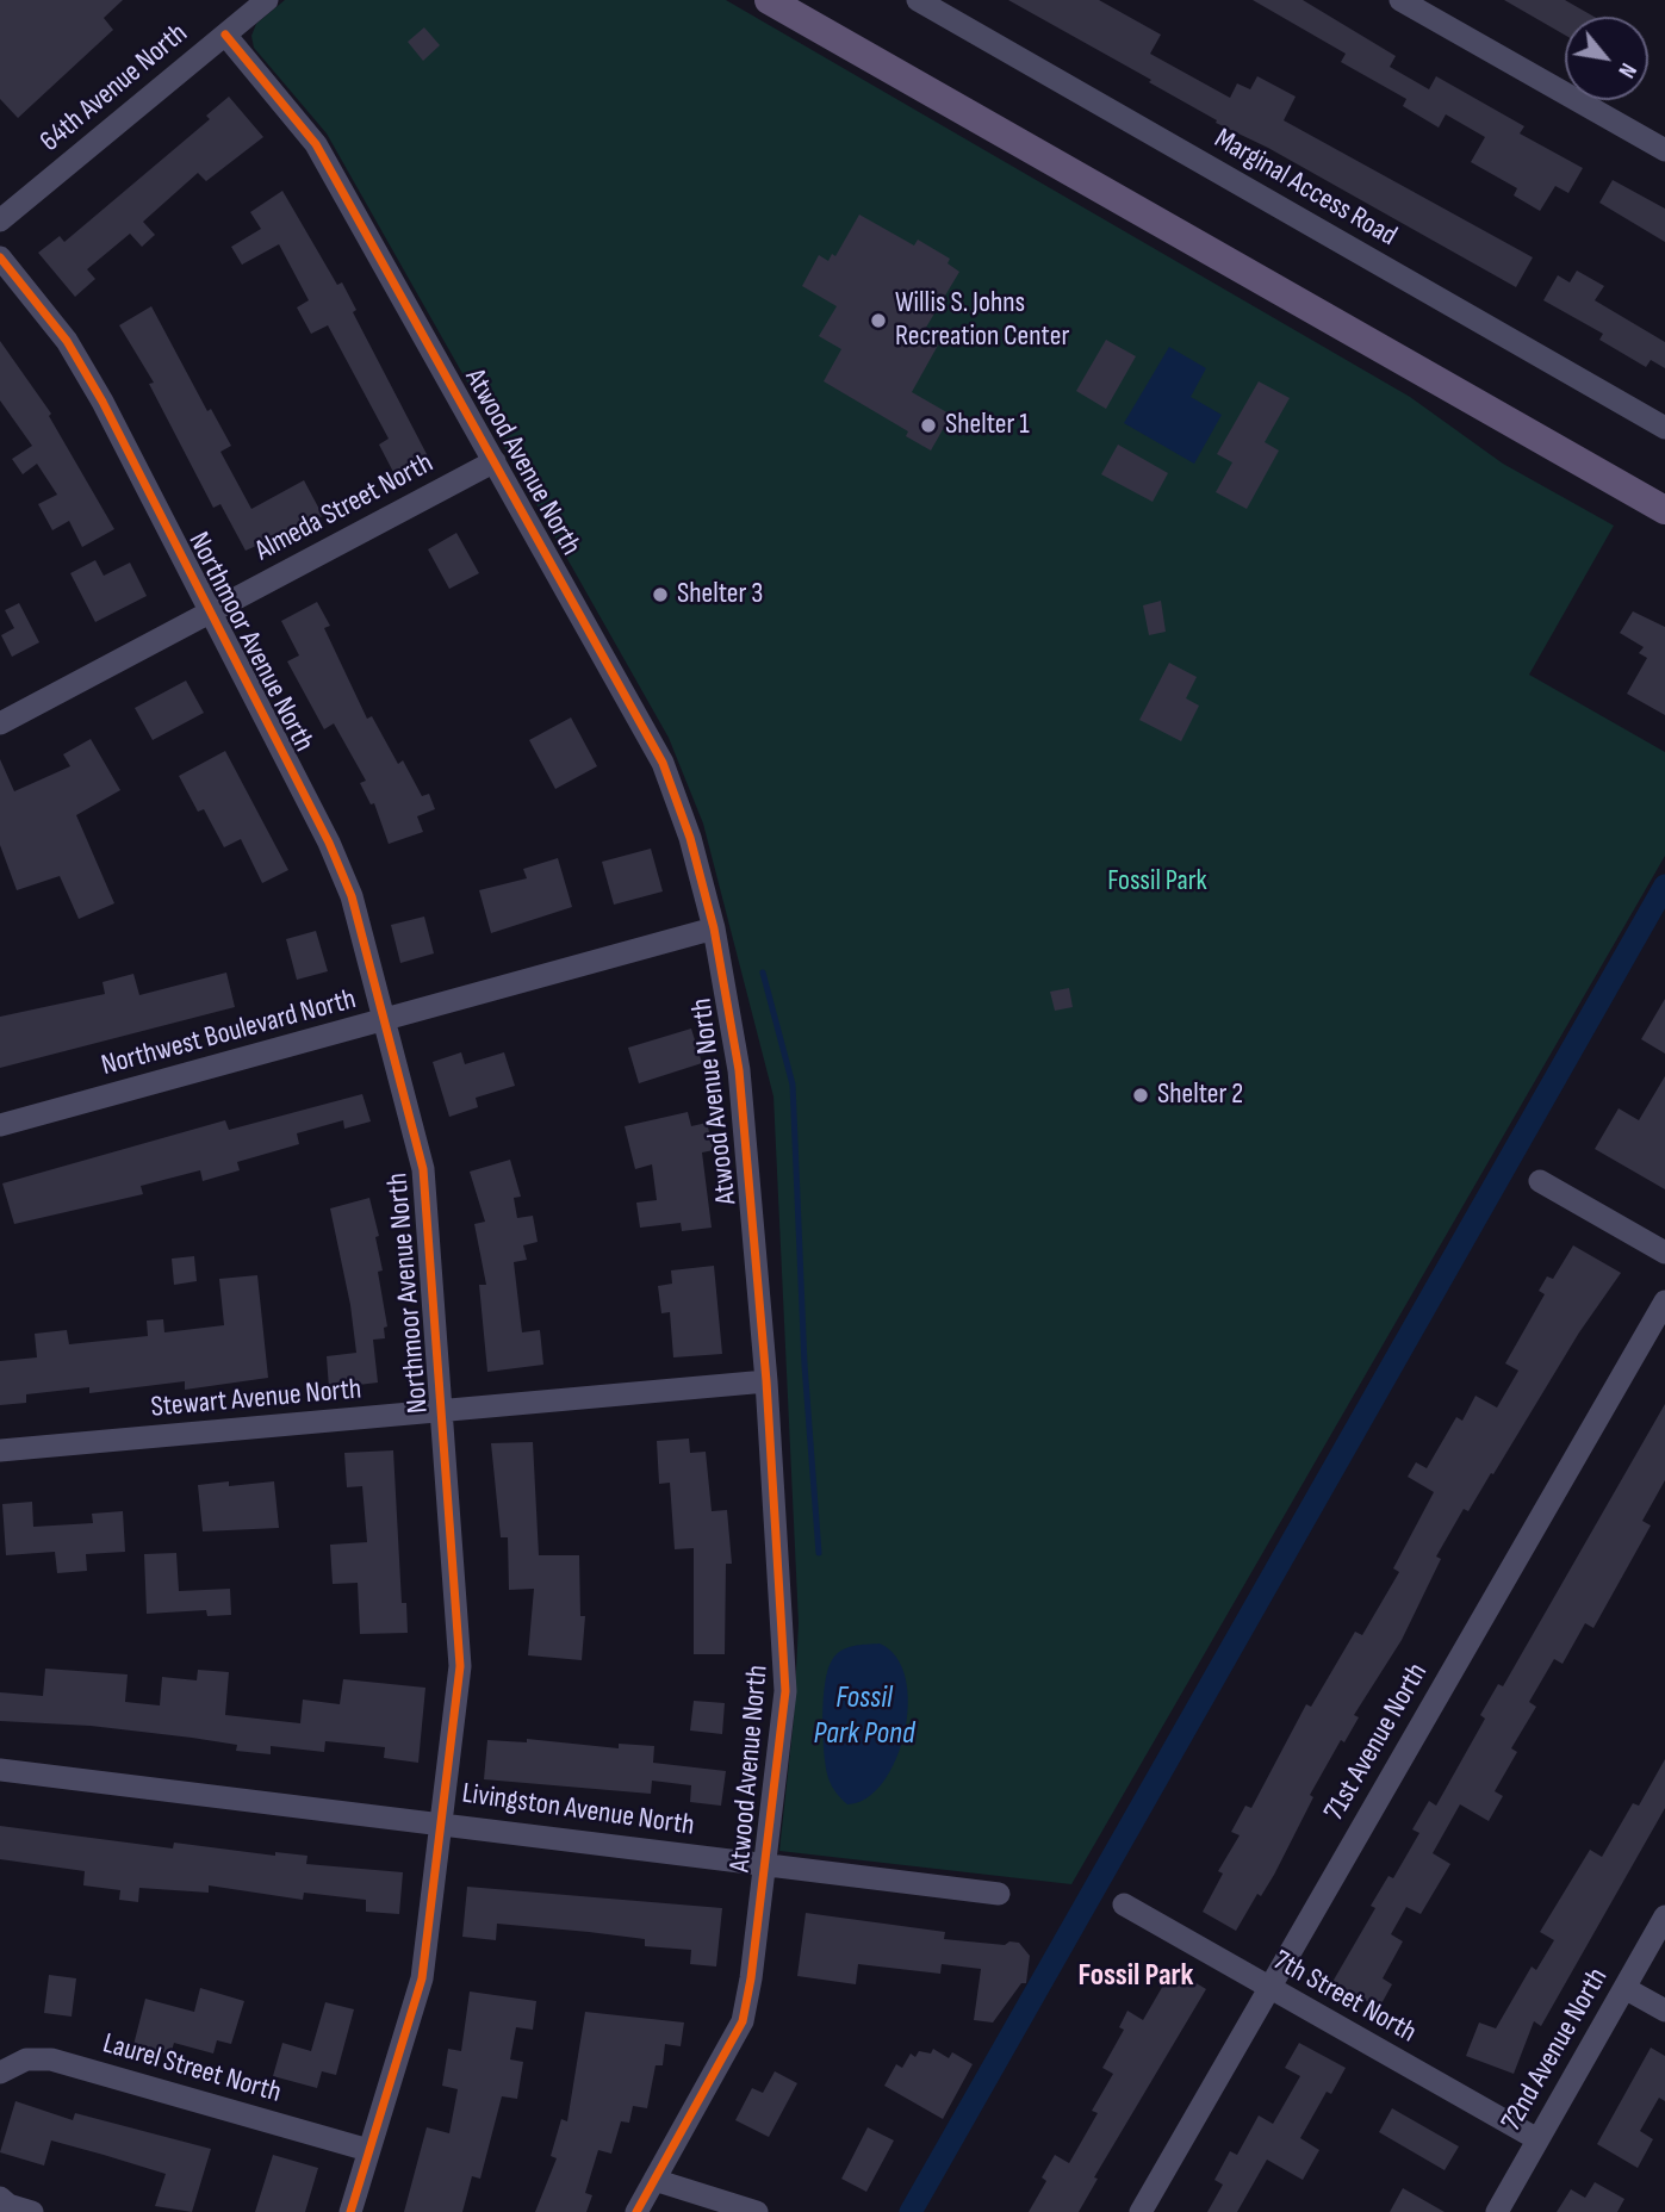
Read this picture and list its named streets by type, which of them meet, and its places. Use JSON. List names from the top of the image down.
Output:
{
  "streets": {
    "street": [
      "64th Avenue North",
      "Marginal Access Road",
      "Atwood Avenue North",
      "Almeda Street North",
      "Northmoor Avenue North",
      "Northwest Boulevard North",
      "Stewart Avenue North",
      "71st Avenue North",
      "Livingston Avenue North",
      "7th Street North",
      "72nd Avenue North",
      "Laurel Street North"
    ]
  },
  "crossings": [
    ["64th Avenue North", "Atwood Avenue North"],
    ["Atwood Avenue North", "Almeda Street North"],
    ["Atwood Avenue North", "Northwest Boulevard North"],
    ["Atwood Avenue North", "Stewart Avenue North"],
    ["Atwood Avenue North", "Livingston Avenue North"],
    ["Almeda Street North", "Northmoor Avenue North"],
    ["Northmoor Avenue North", "Northwest Boulevard North"],
    ["Northmoor Avenue North", "Stewart Avenue North"],
    ["Northmoor Avenue North", "Livingston Avenue North"],
    ["Northmoor Avenue North", "Laurel Street North"],
    ["71st Avenue North", "7th Street North"],
    ["7th Street North", "72nd Avenue North"]
  ],
  "districts": ["Fossil Park"],
  "water": ["Fossil Park Pond"],
  "parks": ["Fossil Park"],
  "places": [
    "Willis S. Johns Recreation Center",
    "Shelter 1",
    "Shelter 3",
    "Shelter 2"
  ],
  "north": "bottom right"
}
